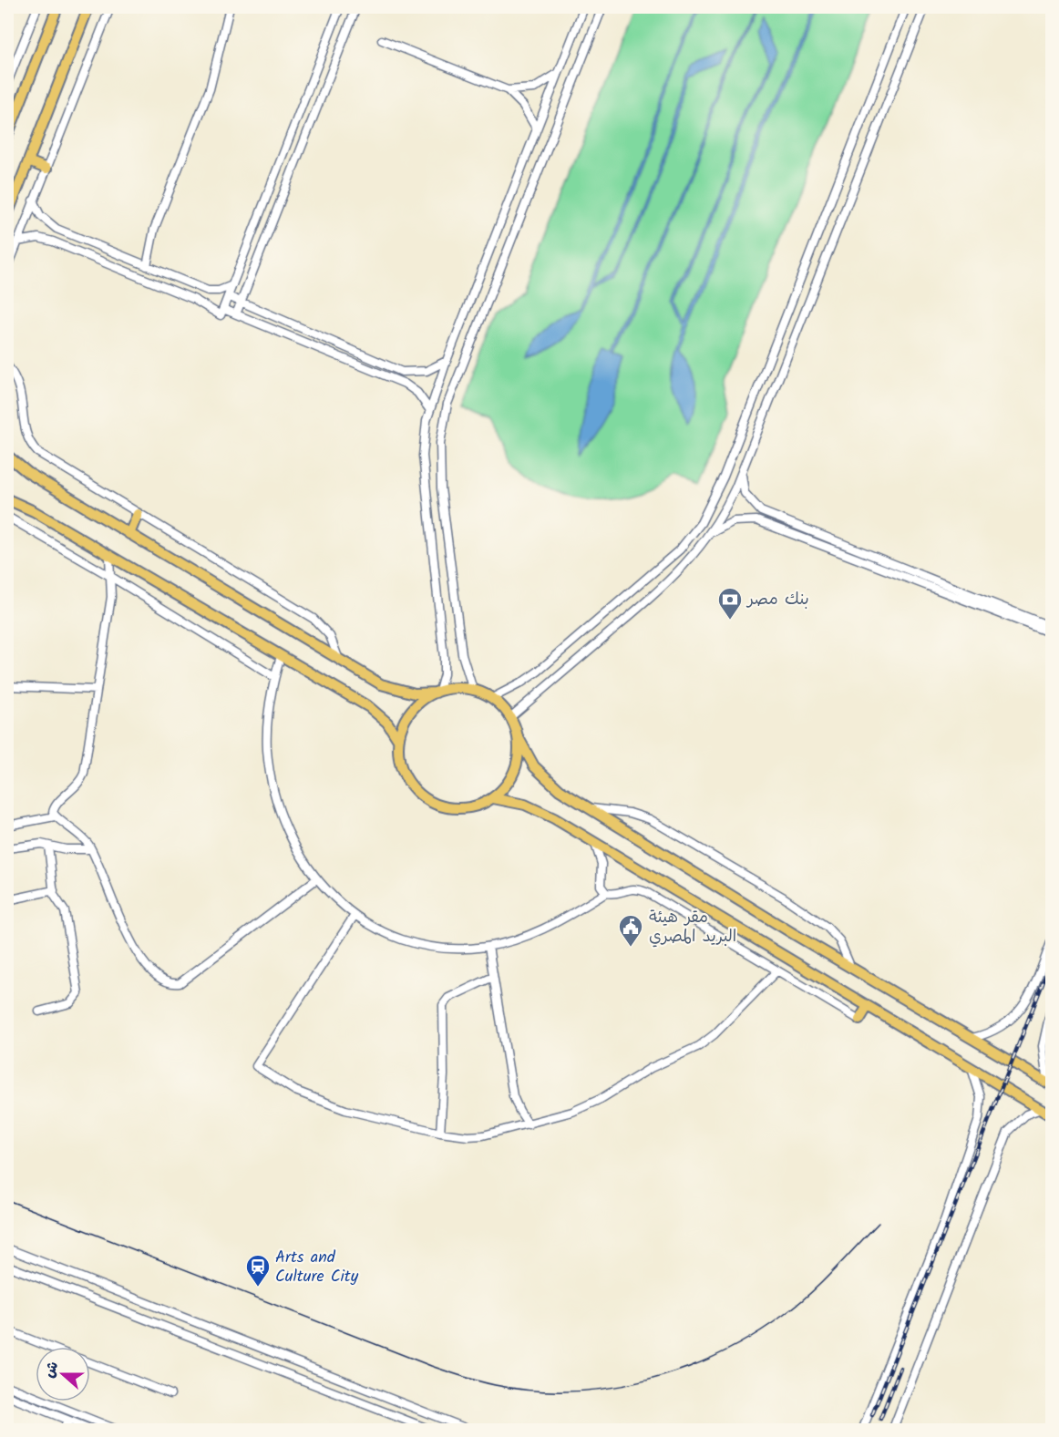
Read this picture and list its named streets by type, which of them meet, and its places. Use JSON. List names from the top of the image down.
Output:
{
  "places": {
    "bank": ["بنك مصر"],
    "public building": ["مقر هيئة البريد المصري"],
    "station": ["Arts and Culture City"]
  },
  "north": "left"
}
